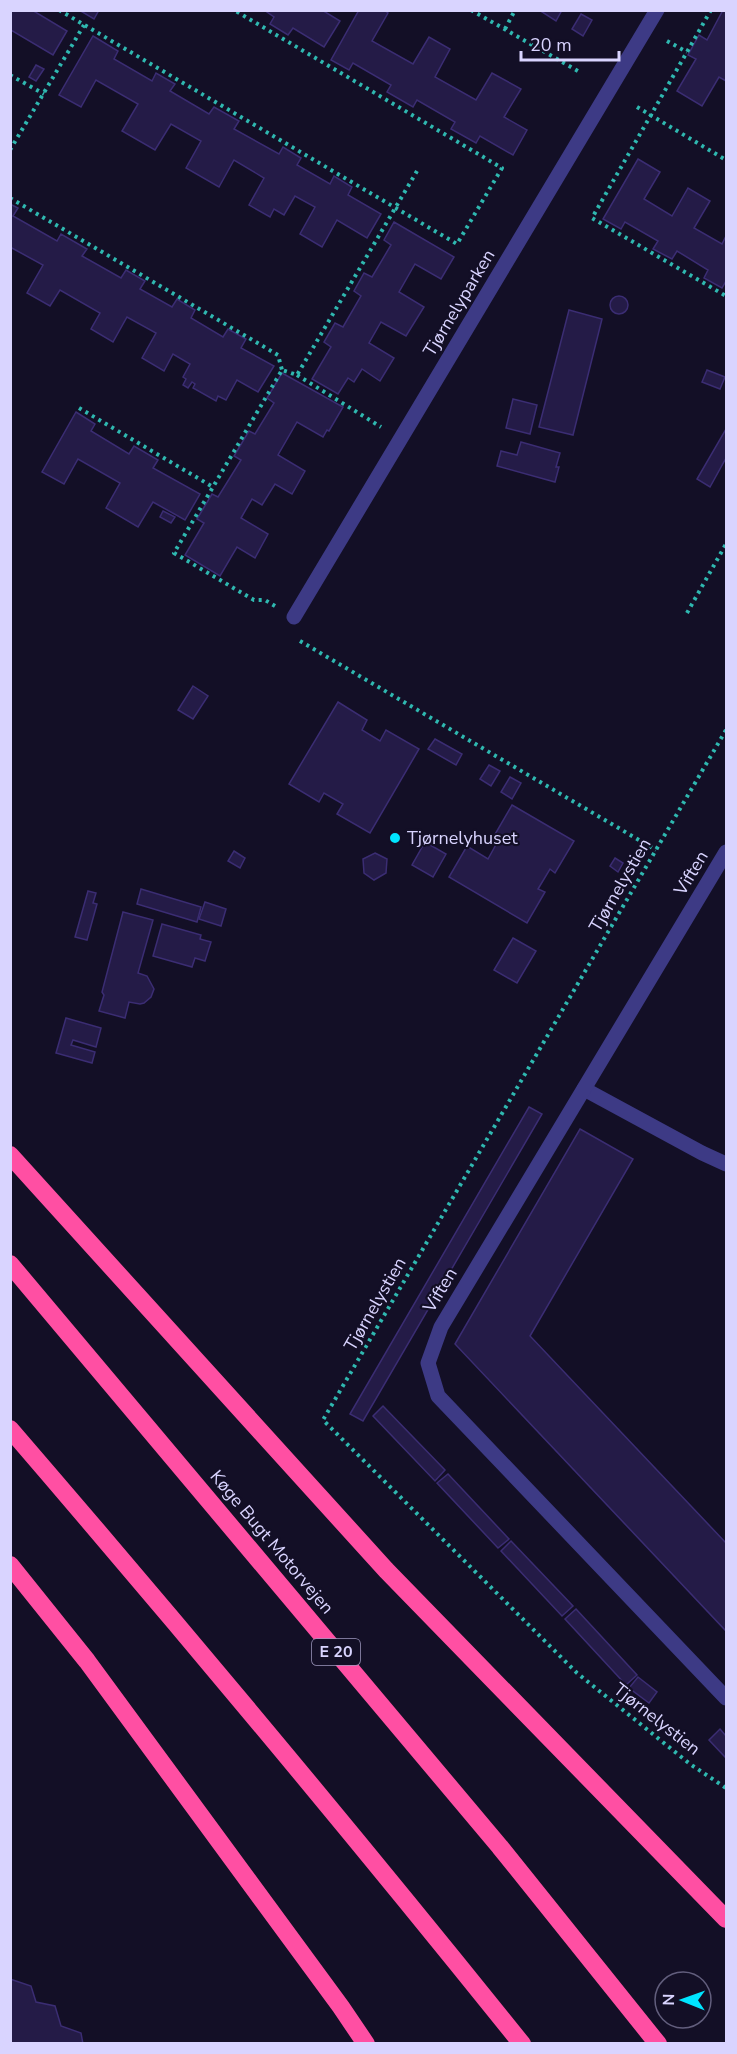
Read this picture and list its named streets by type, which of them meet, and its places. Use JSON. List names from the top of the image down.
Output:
{
  "streets": {
    "highway": ["Køge Bugt Motorvejen", "E 20"],
    "street": ["Tjørnelyparken", "Viften"],
    "path": ["Tjørnelystien"]
  },
  "places": ["Tjørnelyhuset"],
  "scale_bar": "20 m",
  "north": "left"
}
